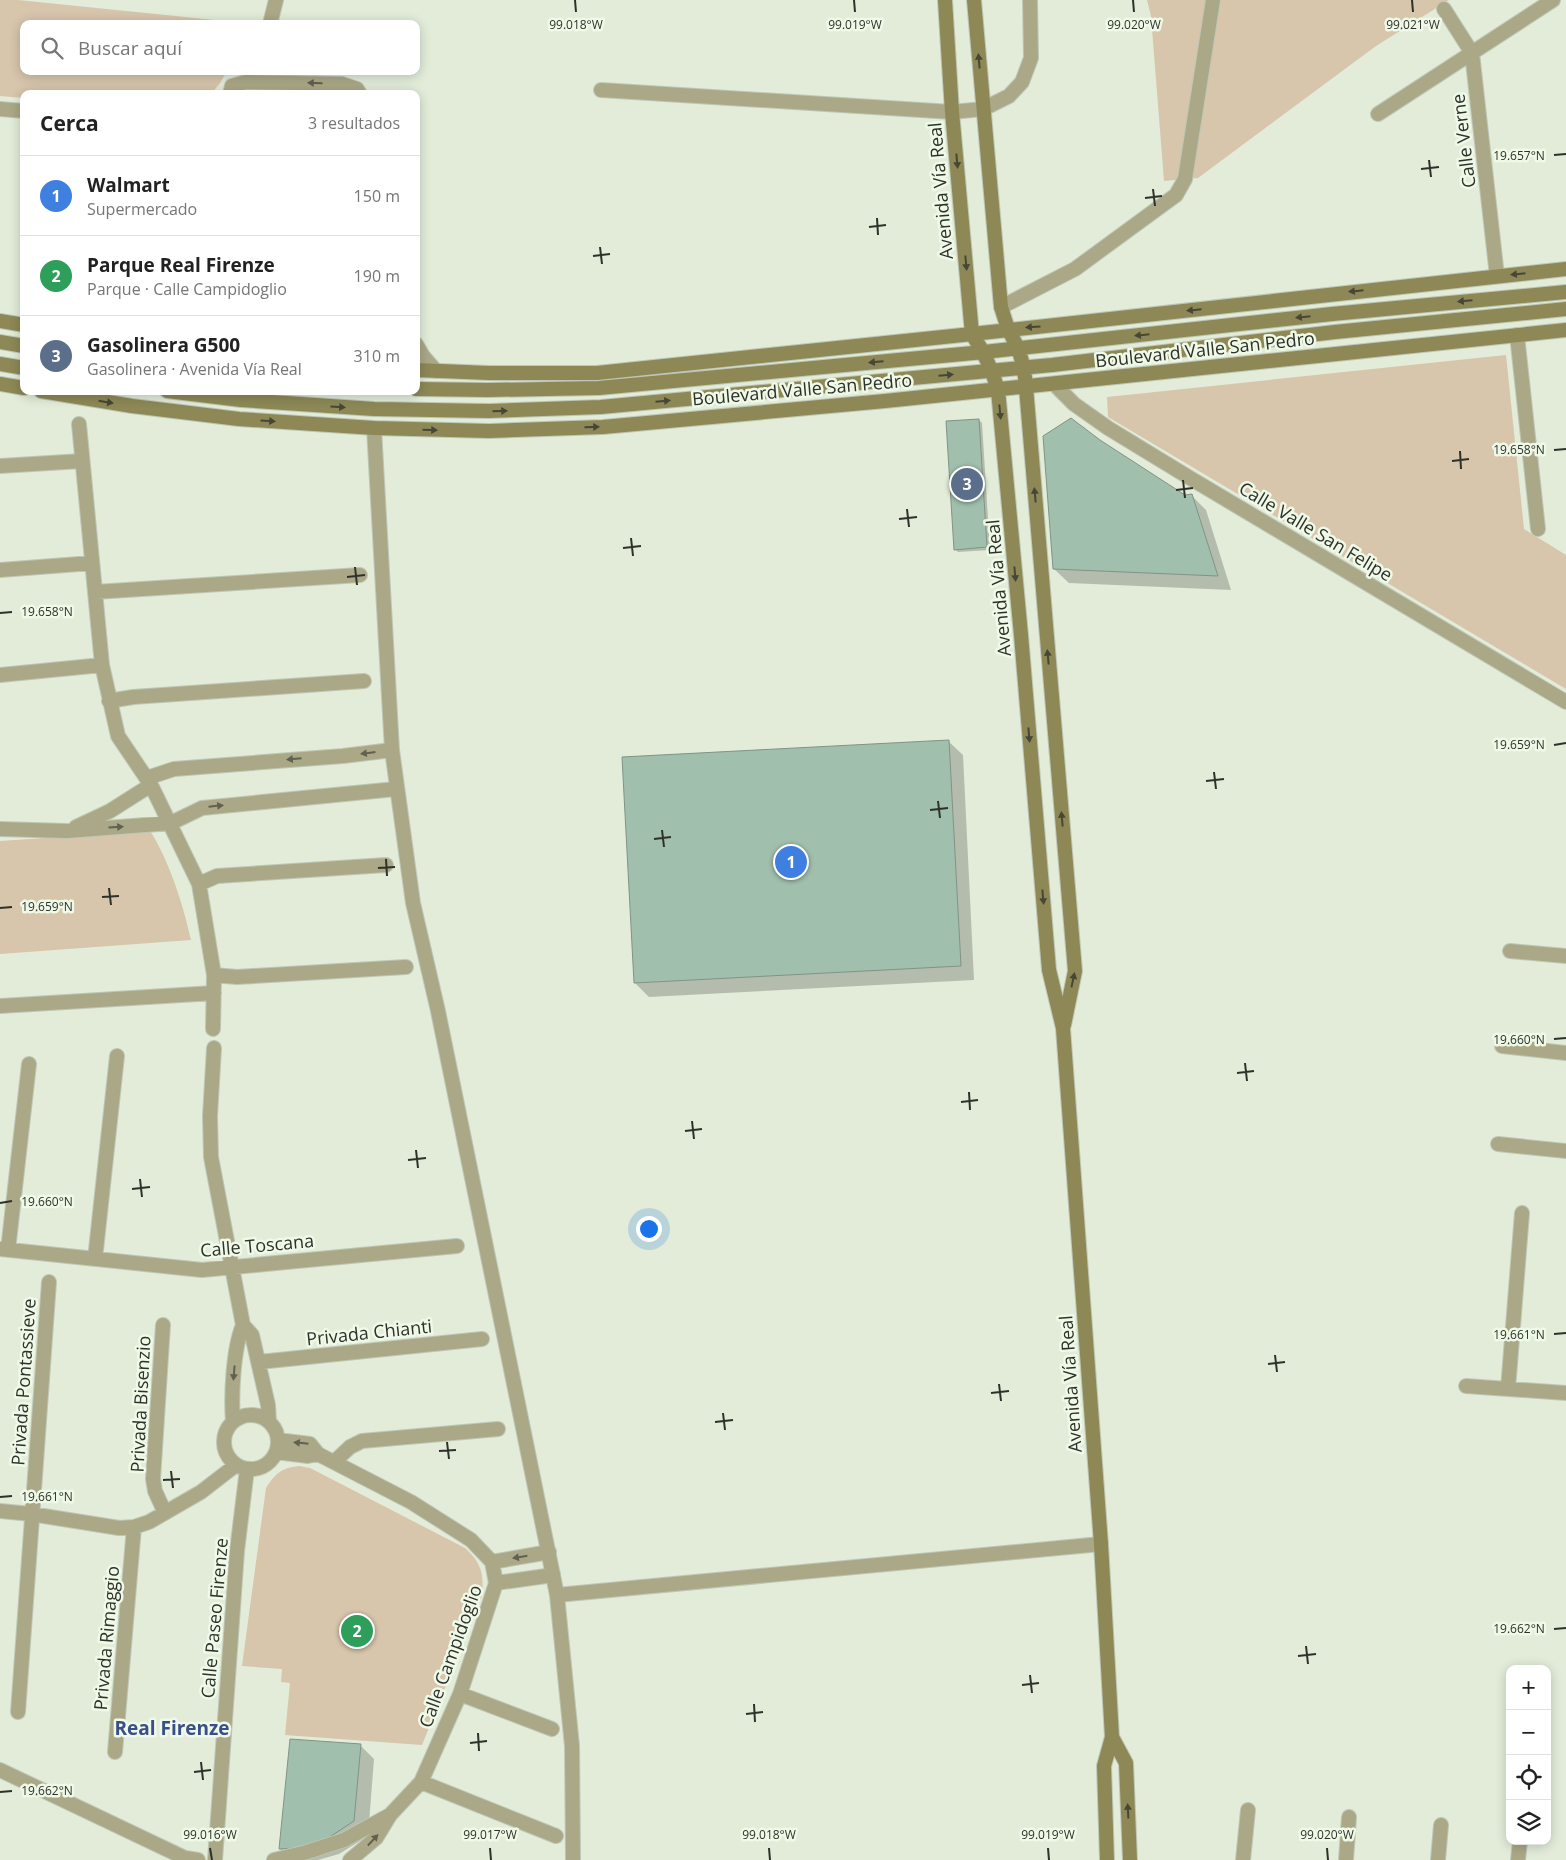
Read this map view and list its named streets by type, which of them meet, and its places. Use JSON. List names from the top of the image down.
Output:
{
  "streets": {
    "main road": ["Avenida Vía Real", "Boulevard Valle San Pedro"],
    "street": [
      "Calle Verne",
      "Calle Valle San Felipe",
      "Calle Toscana",
      "Privada Chianti",
      "Privada Pontassieve",
      "Privada Bisenzio",
      "Calle Paseo Firenze",
      "Privada Rimaggio",
      "Calle Campidoglio"
    ]
  },
  "crossings": [
    ["Calle Verne", "Boulevard Valle San Pedro"],
    ["Avenida Vía Real", "Boulevard Valle San Pedro"],
    ["Boulevard Valle San Pedro", "Calle Valle San Felipe"]
  ],
  "districts": ["Real Firenze"],
  "page": {
    "search": "Buscar aquí",
    "heading": ["Cerca", "3 resultados"],
    "list": [
      {
        "mark": "1",
        "name": "Walmart",
        "note": "Supermercado",
        "value": "150 m"
      },
      {
        "mark": "2",
        "name": "Parque Real Firenze",
        "note": "Parque · Calle Campidoglio",
        "value": "190 m"
      },
      {
        "mark": "3",
        "name": "Gasolinera G500",
        "note": "Gasolinera · Avenida Vía Real",
        "value": "310 m"
      }
    ],
    "pins": ["3", "1", "2"],
    "map_buttons": ["+", "−"]
  },
  "coordinates": [
    "99.018°W",
    "99.019°W",
    "99.020°W",
    "99.021°W",
    "19.657°N",
    "19.658°N",
    "19.659°N",
    "19.660°N",
    "19.661°N",
    "19.662°N",
    "99.016°W",
    "99.017°W"
  ]
}
